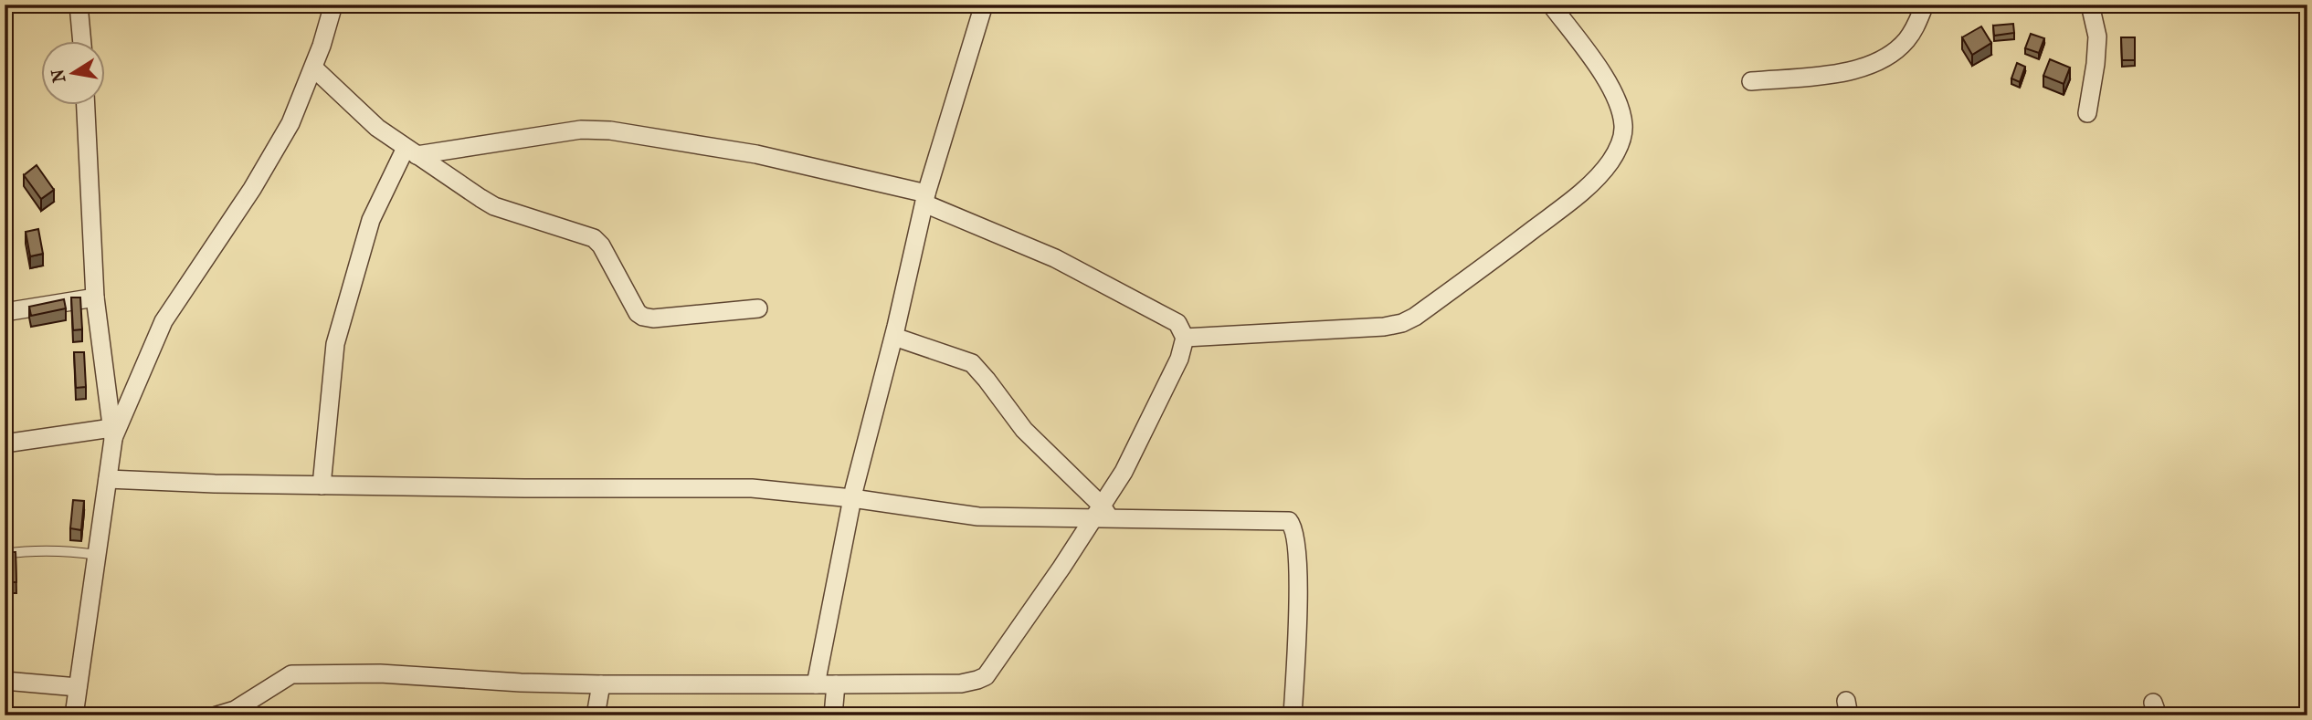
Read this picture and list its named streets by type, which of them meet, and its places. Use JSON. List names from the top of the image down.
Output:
{
  "north": "left"
}
